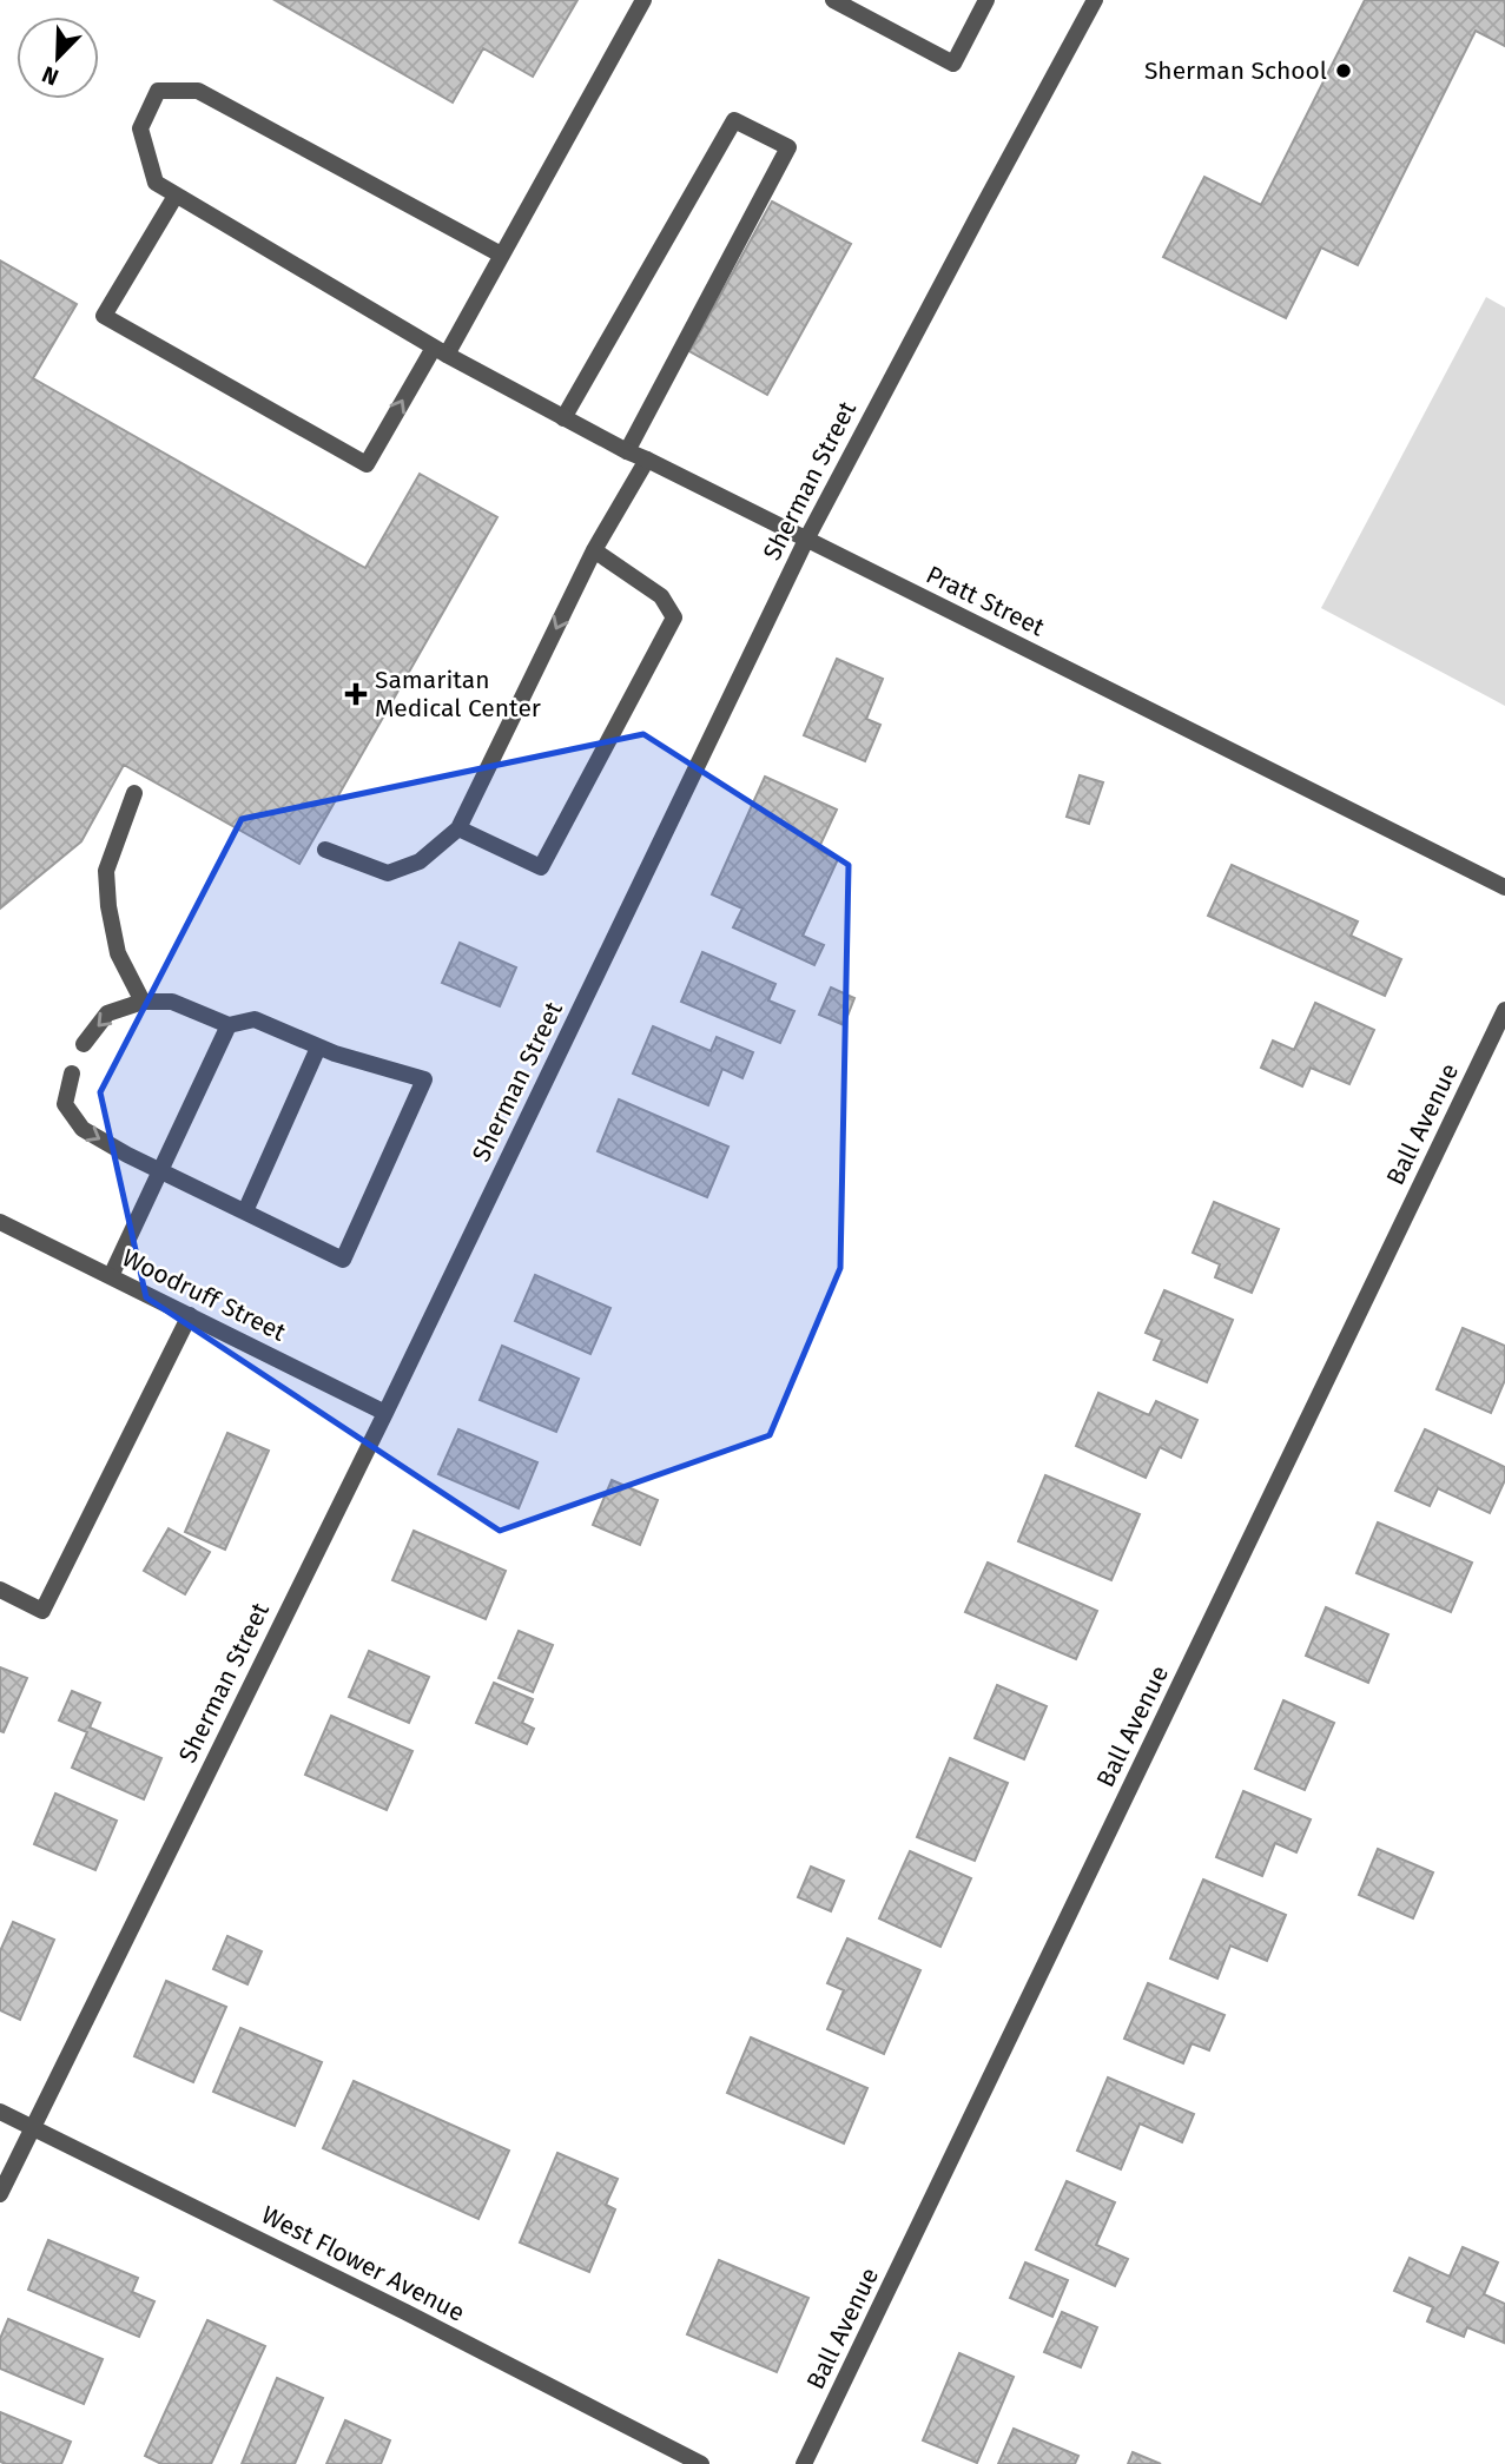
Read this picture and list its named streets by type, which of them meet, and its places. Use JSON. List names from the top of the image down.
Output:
{
  "streets": {
    "street": [
      "Sherman Street",
      "Pratt Street",
      "Ball Avenue",
      "Woodruff Street",
      "West Flower Avenue"
    ]
  },
  "crossings": [
    ["Sherman Street", "Pratt Street"],
    ["Sherman Street", "Woodruff Street"],
    ["Sherman Street", "West Flower Avenue"]
  ],
  "places": {
    "other": ["Sherman School"],
    "health": ["Samaritan Medical Center"]
  },
  "north": "bottom left"
}
